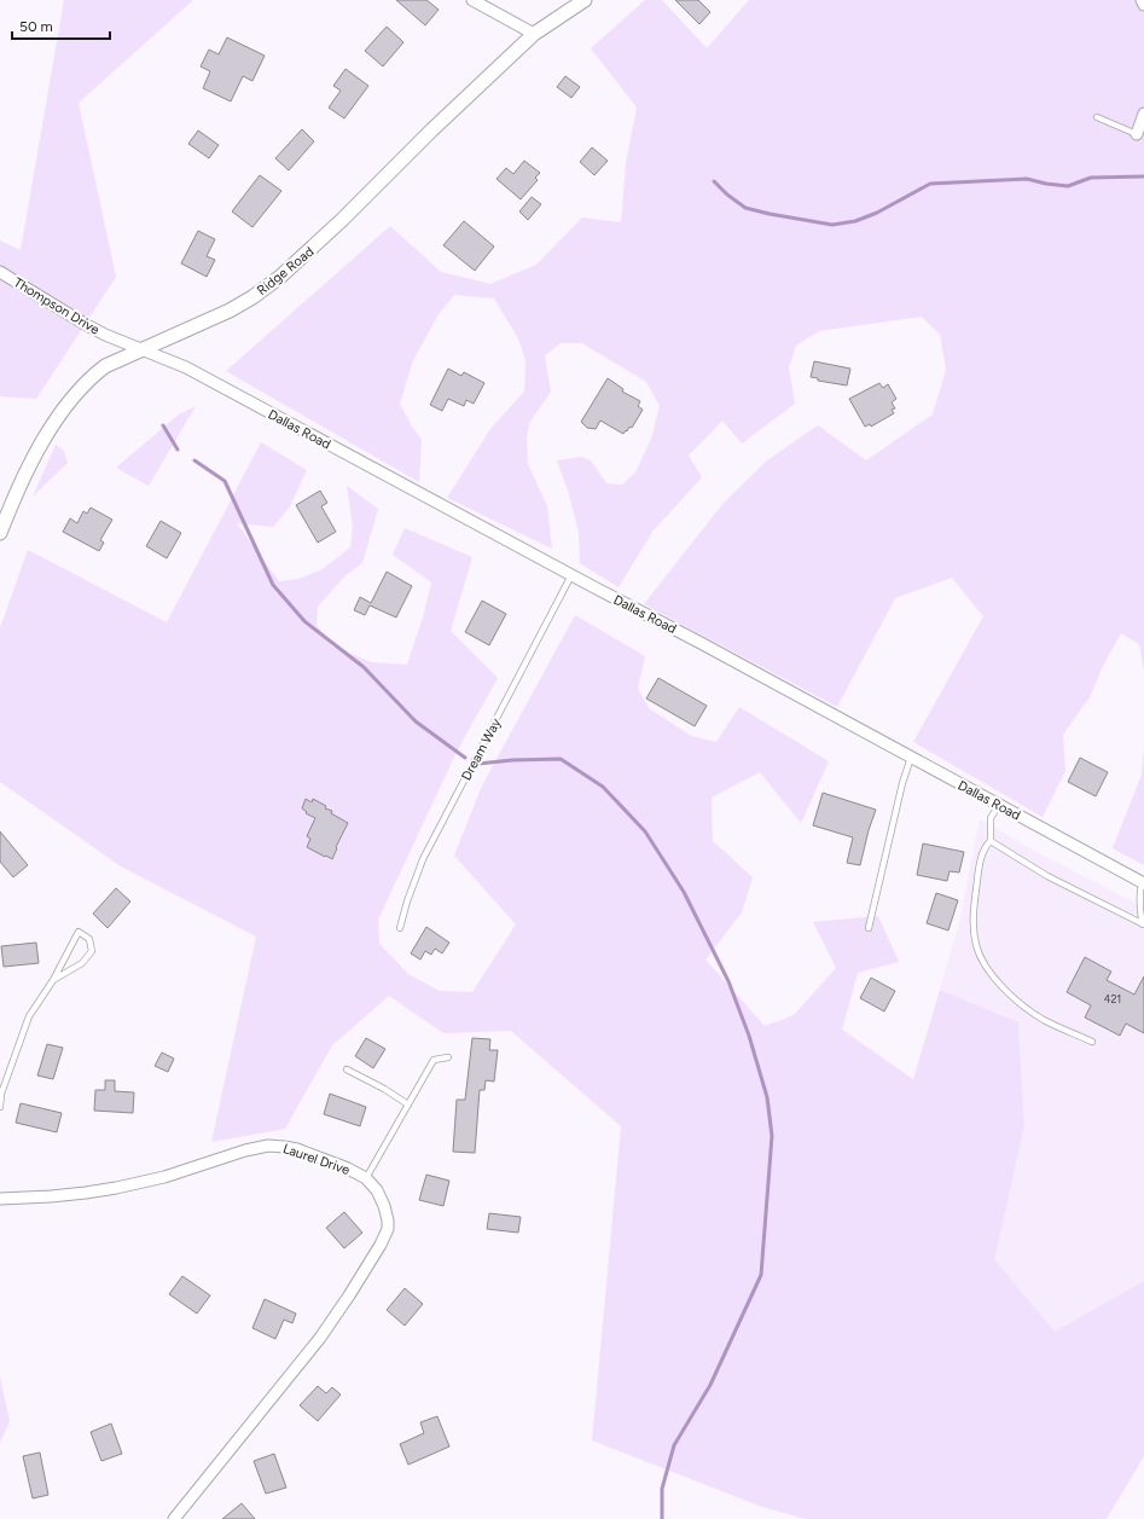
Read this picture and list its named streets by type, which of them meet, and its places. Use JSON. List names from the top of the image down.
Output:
{
  "streets": {
    "street": [
      "Ridge Road",
      "Thompson Drive",
      "Dallas Road",
      "Laurel Drive"
    ],
    "lane": ["Dream Way"]
  },
  "crossings": [
    ["Ridge Road", "Thompson Drive"],
    ["Ridge Road", "Dallas Road"],
    ["Thompson Drive", "Dallas Road"],
    ["Dallas Road", "Dream Way"]
  ],
  "house_numbers": ["421"],
  "scale_bar": "50 m"
}
